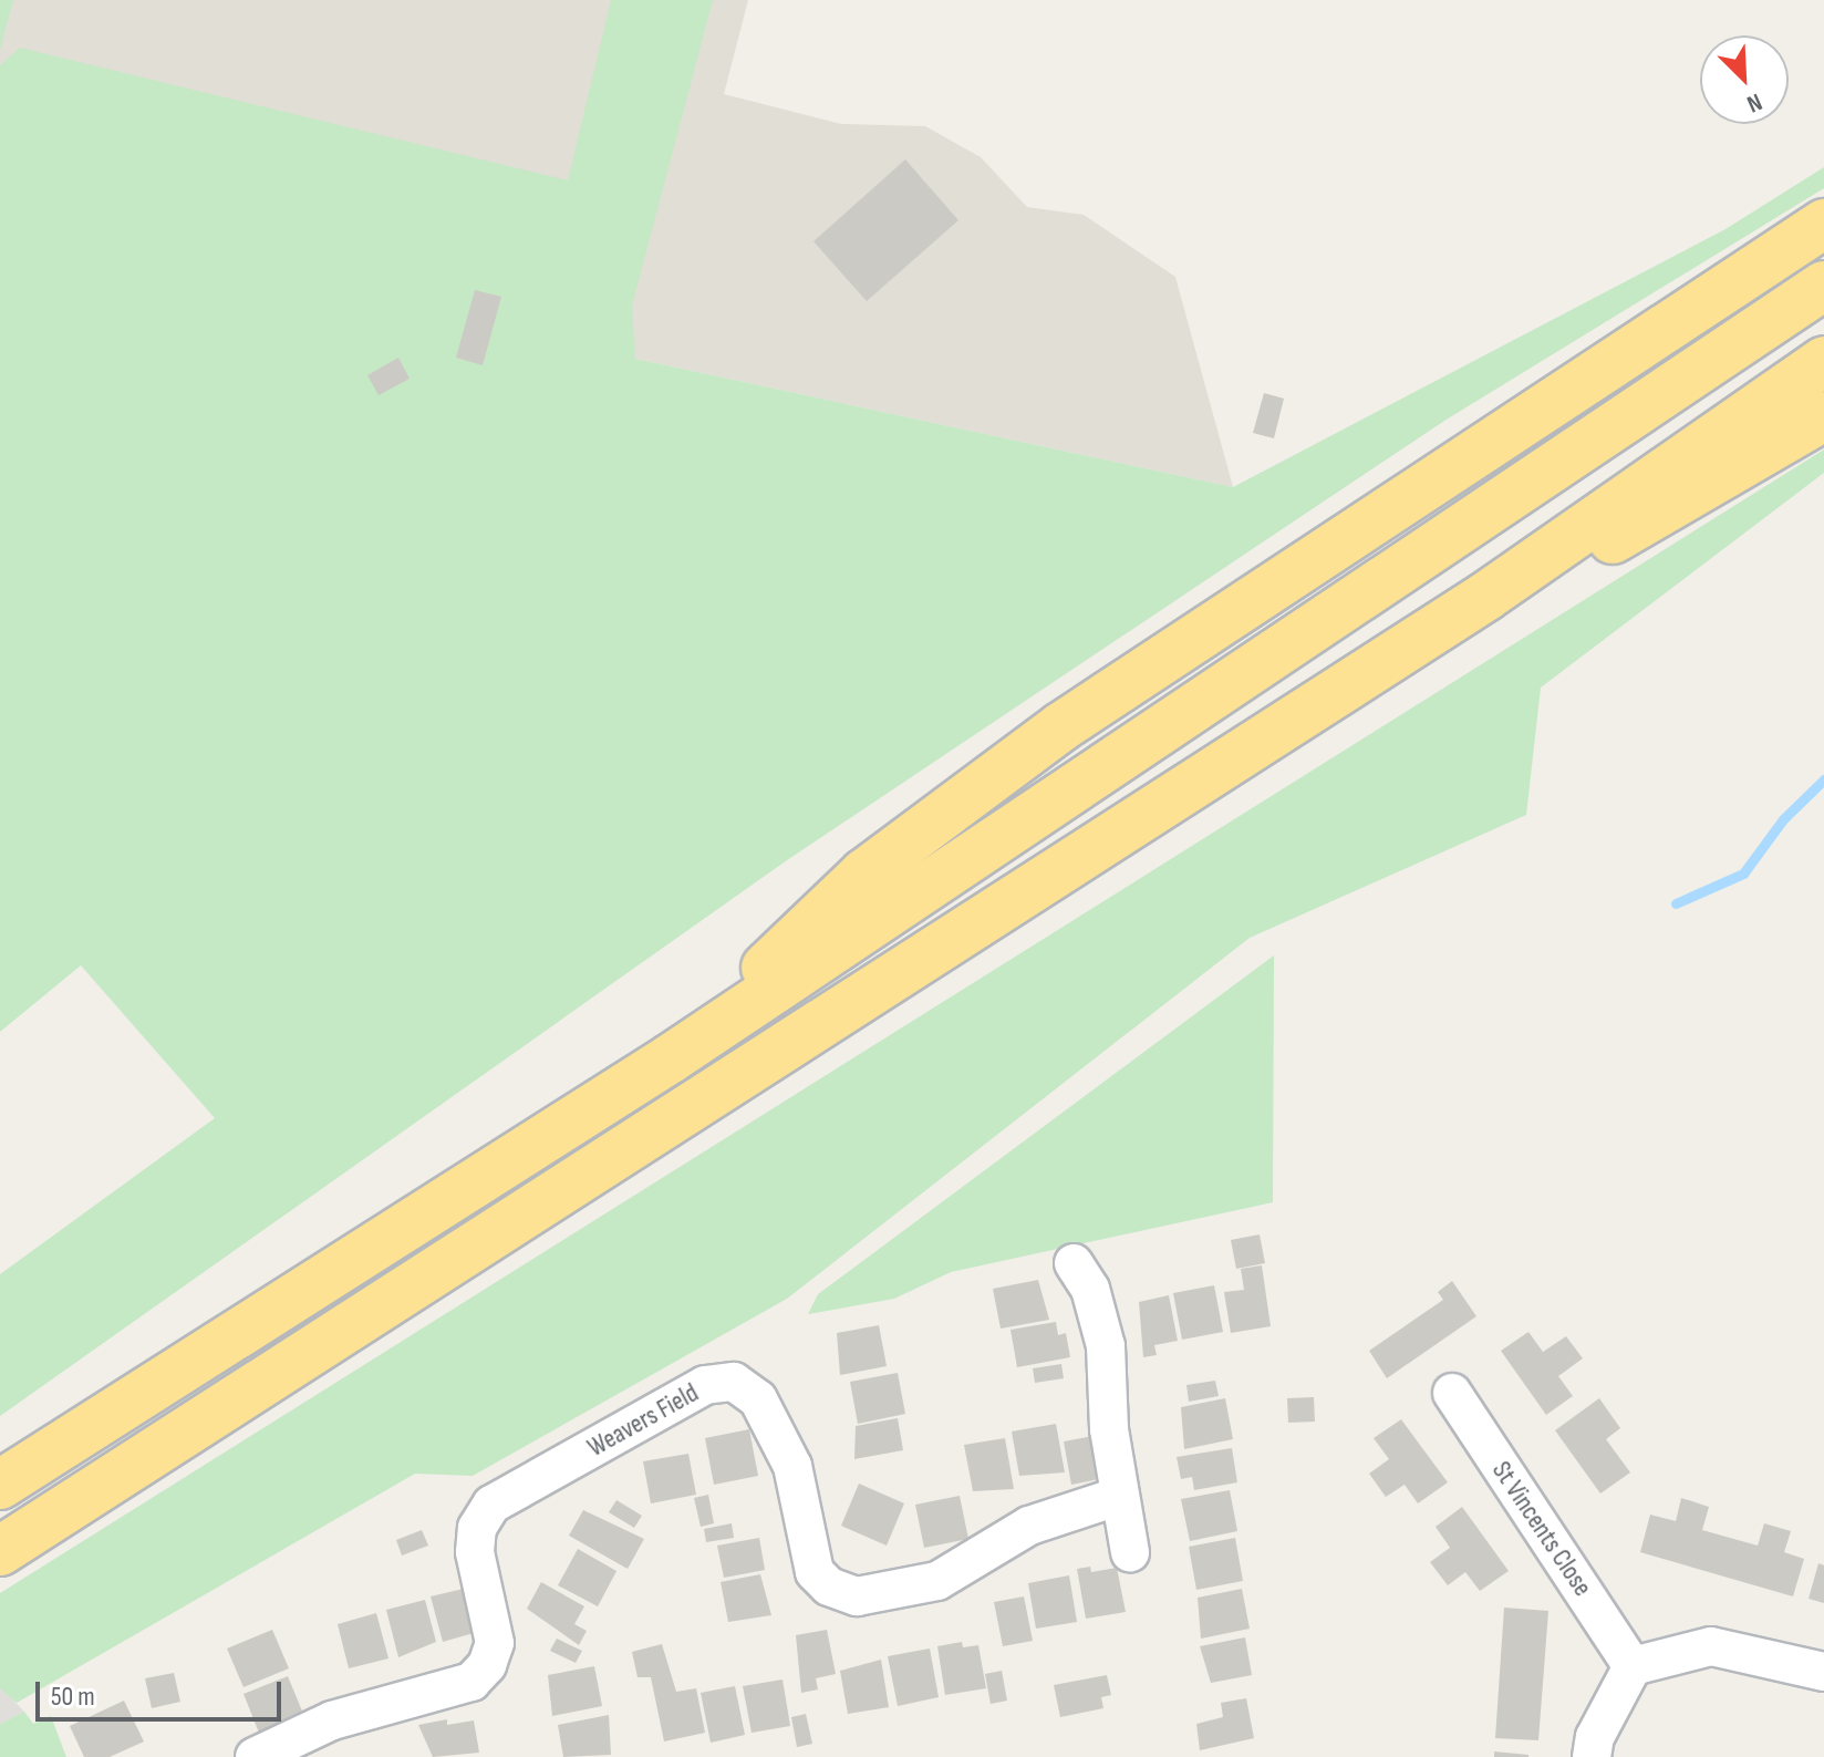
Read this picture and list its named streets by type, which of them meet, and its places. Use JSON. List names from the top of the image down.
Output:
{
  "streets": {
    "street": ["Weavers Field", "St Vincents Close"]
  },
  "scale_bar": "50 m",
  "north": "bottom right"
}
